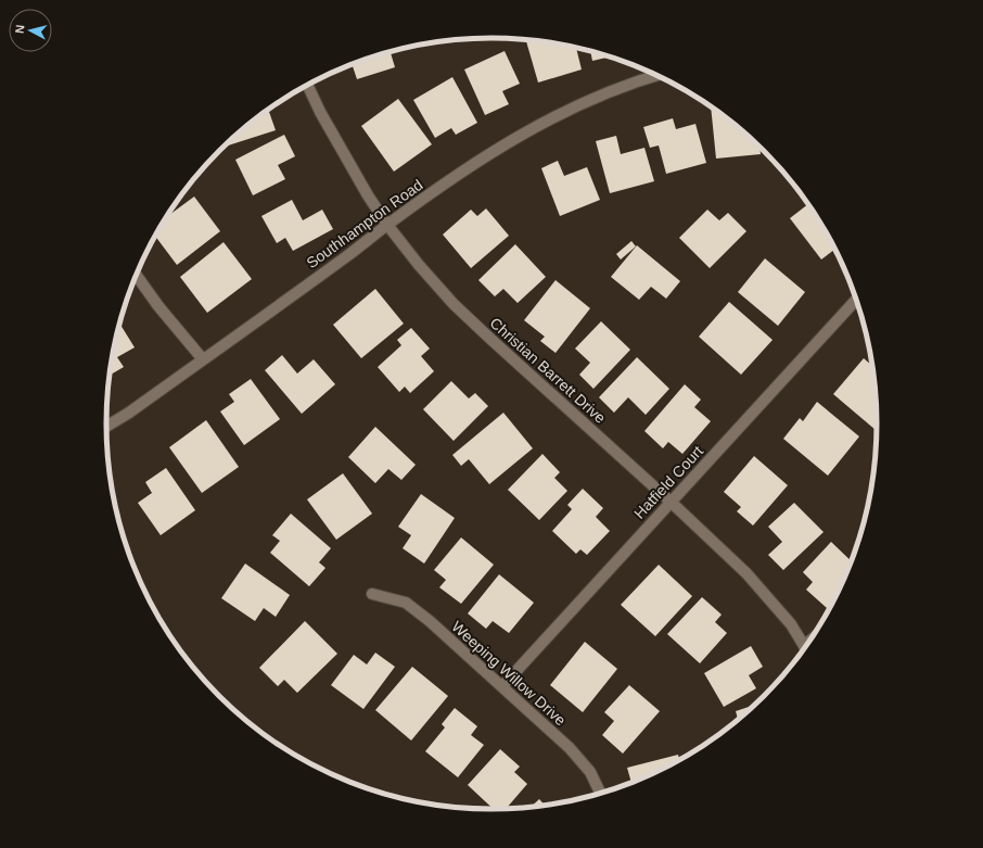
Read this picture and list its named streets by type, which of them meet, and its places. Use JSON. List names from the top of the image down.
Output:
{
  "streets": {
    "street": [
      "Southhampton Road",
      "Christian Barrett Drive",
      "Hatfield Court",
      "Weeping Willow Drive"
    ]
  },
  "crossings": [
    ["Southhampton Road", "Christian Barrett Drive"],
    ["Christian Barrett Drive", "Hatfield Court"],
    ["Hatfield Court", "Weeping Willow Drive"]
  ],
  "north": "left"
}
